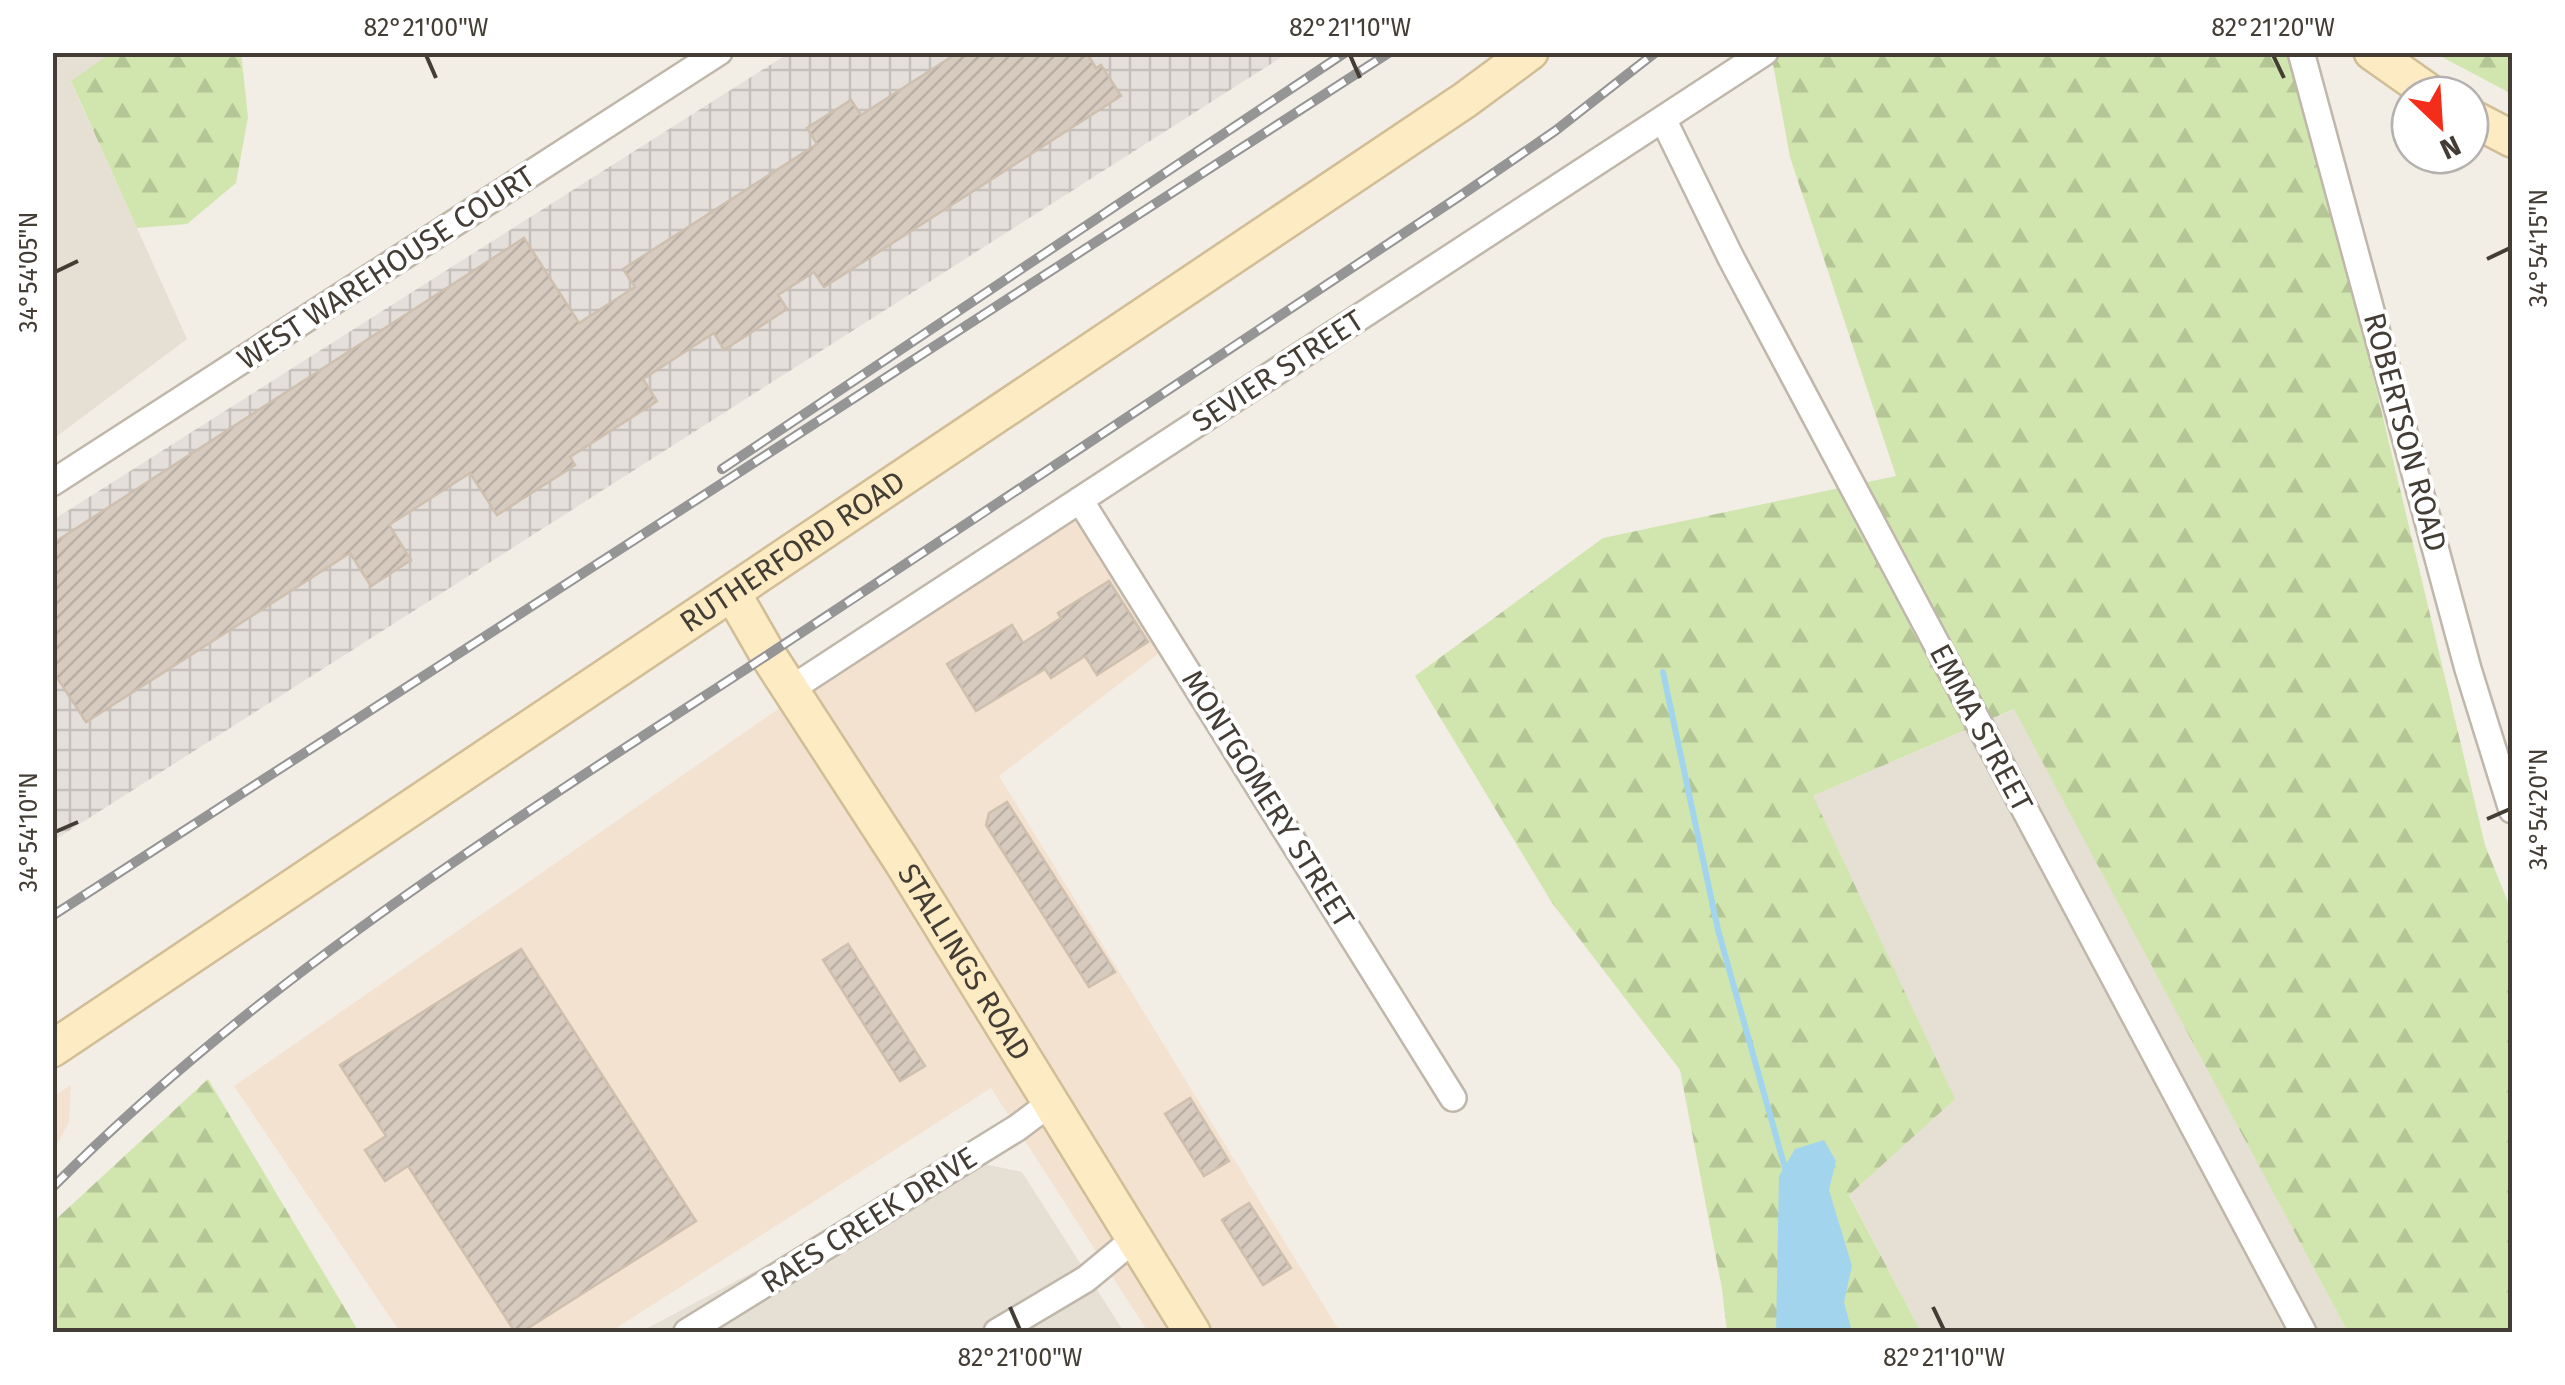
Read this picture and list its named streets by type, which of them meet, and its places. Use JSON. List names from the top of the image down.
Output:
{
  "streets": {
    "street": [
      "WEST WAREHOUSE COURT",
      "SEVIER STREET",
      "ROBERTSON ROAD",
      "RUTHERFORD ROAD",
      "EMMA STREET",
      "MONTGOMERY STREET",
      "STALLINGS ROAD",
      "RAES CREEK DRIVE"
    ]
  },
  "crossings": [
    ["SEVIER STREET", "EMMA STREET"],
    ["SEVIER STREET", "MONTGOMERY STREET"],
    ["SEVIER STREET", "STALLINGS ROAD"],
    ["RUTHERFORD ROAD", "STALLINGS ROAD"],
    ["STALLINGS ROAD", "RAES CREEK DRIVE"]
  ],
  "north": "bottom right",
  "coordinates": [
    "82°21'00\"W",
    "82°21'10\"W",
    "82°21'20\"W",
    "34°54'15\"N",
    "34°54'05\"N",
    "34°54'20\"N",
    "34°54'10\"N"
  ]
}
